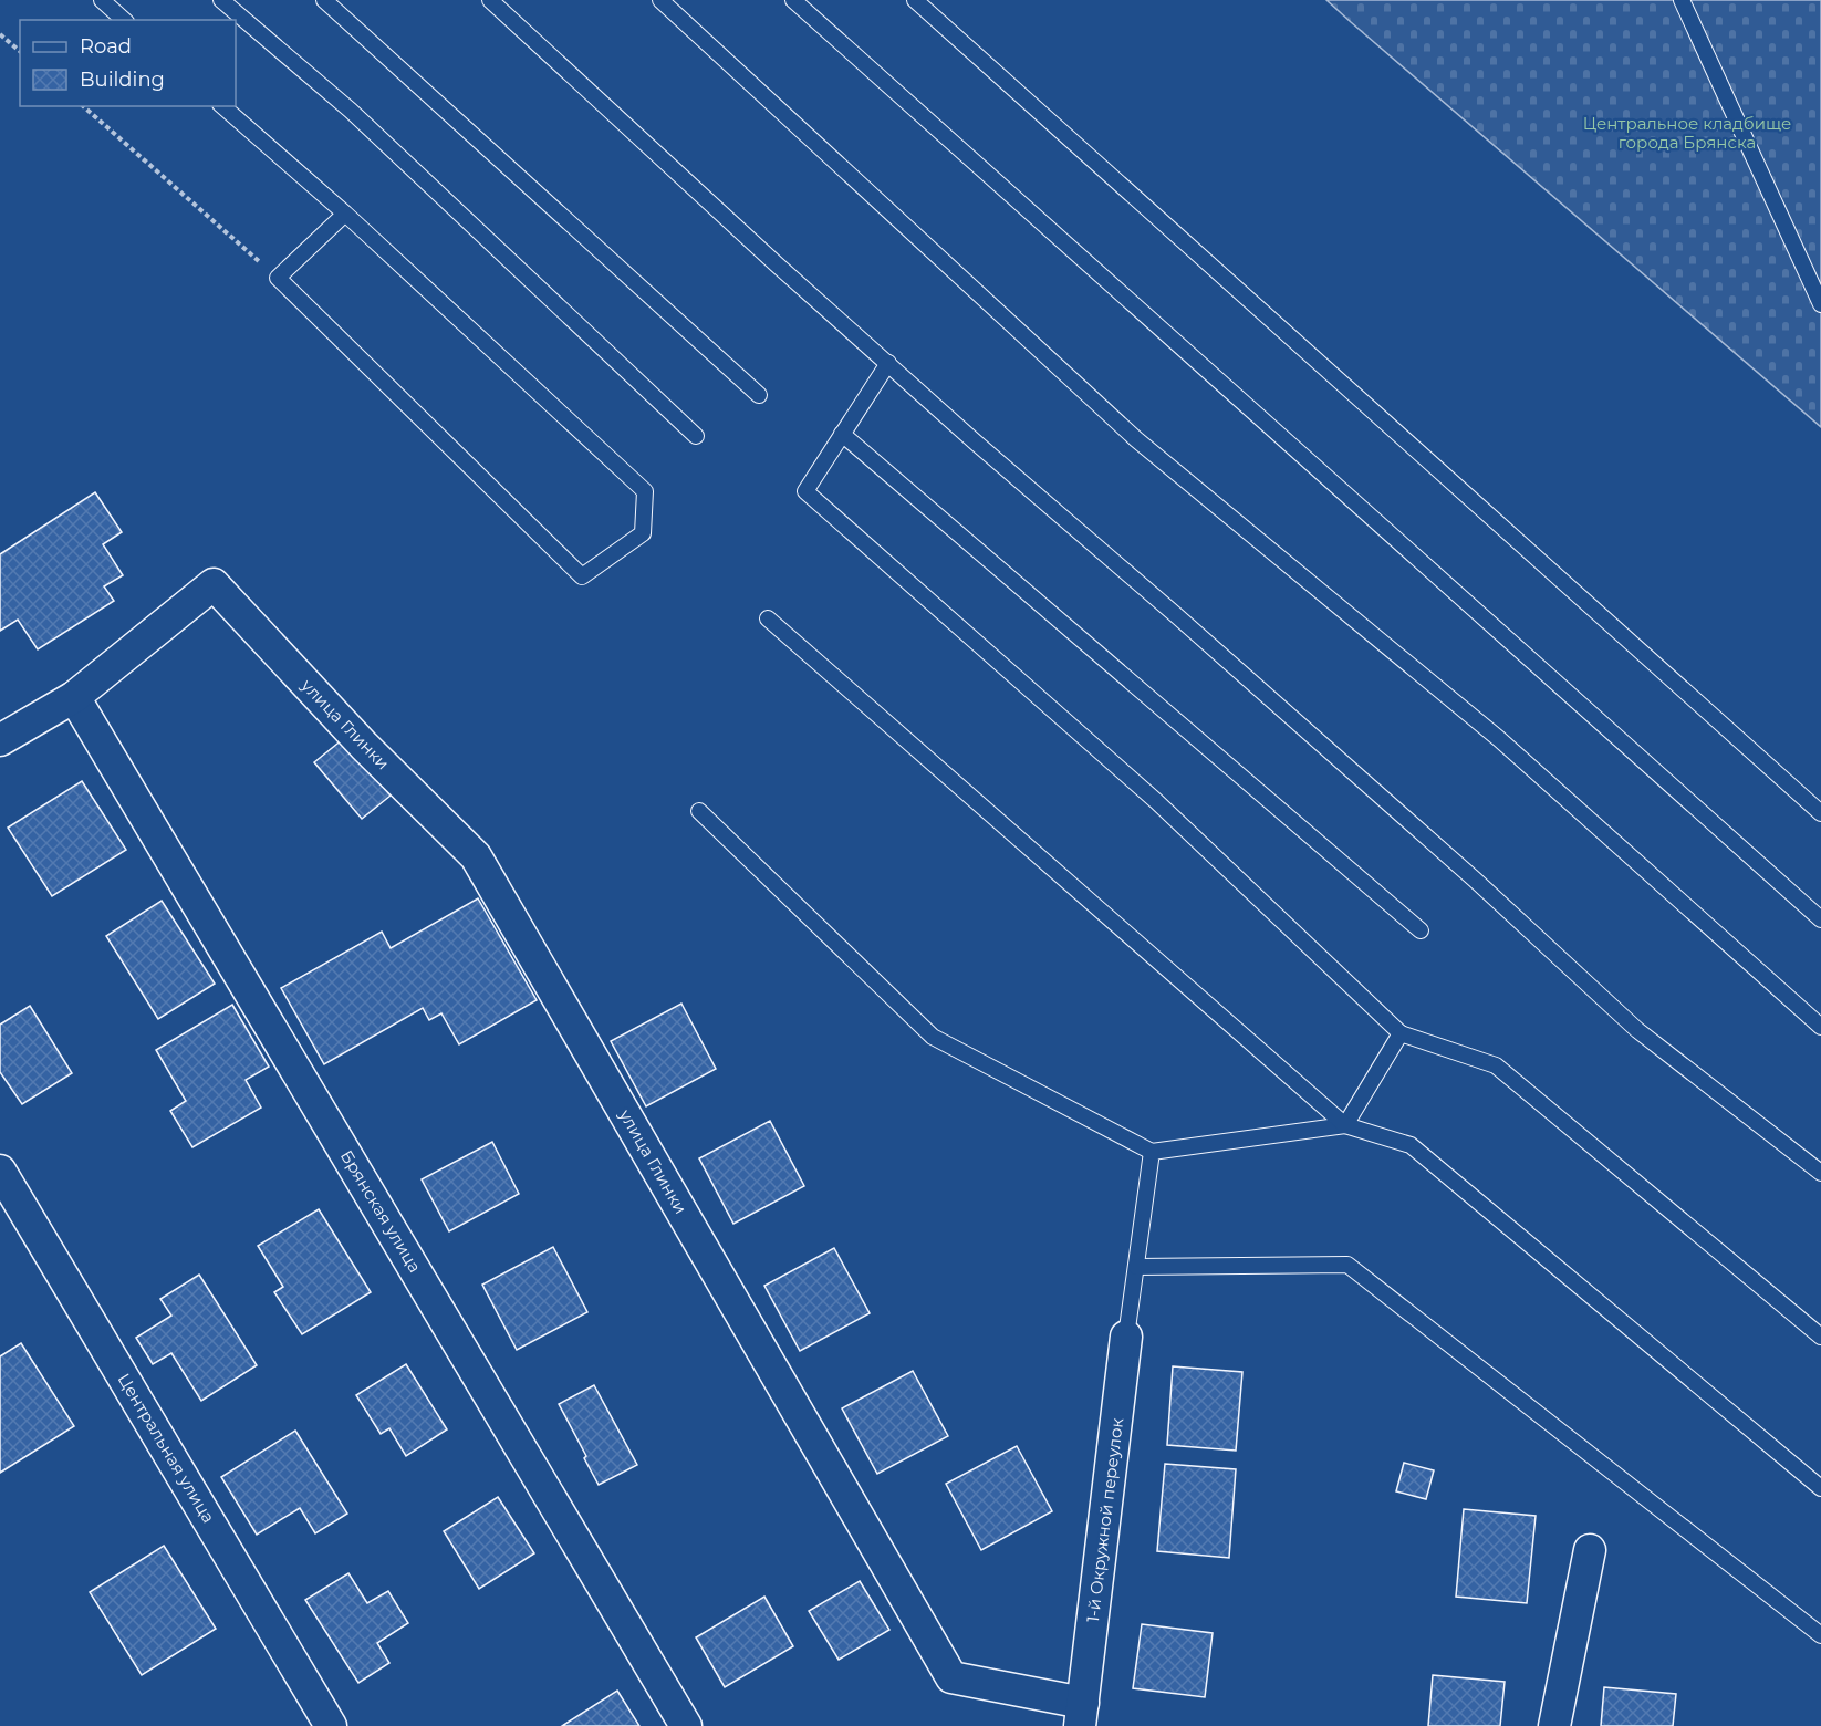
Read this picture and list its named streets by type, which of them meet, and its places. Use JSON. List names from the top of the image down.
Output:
{
  "streets": {
    "street": [
      "улица Глинки",
      "Брянская улица",
      "Центральная улица",
      "1-й Окружной переулок"
    ]
  },
  "crossings": [
    ["улица Глинки", "Брянская улица"],
    ["улица Глинки", "1-й Окружной переулок"]
  ],
  "parks": ["Центральное кладбище города Брянска"],
  "legend": ["Road", "Building"]
}
